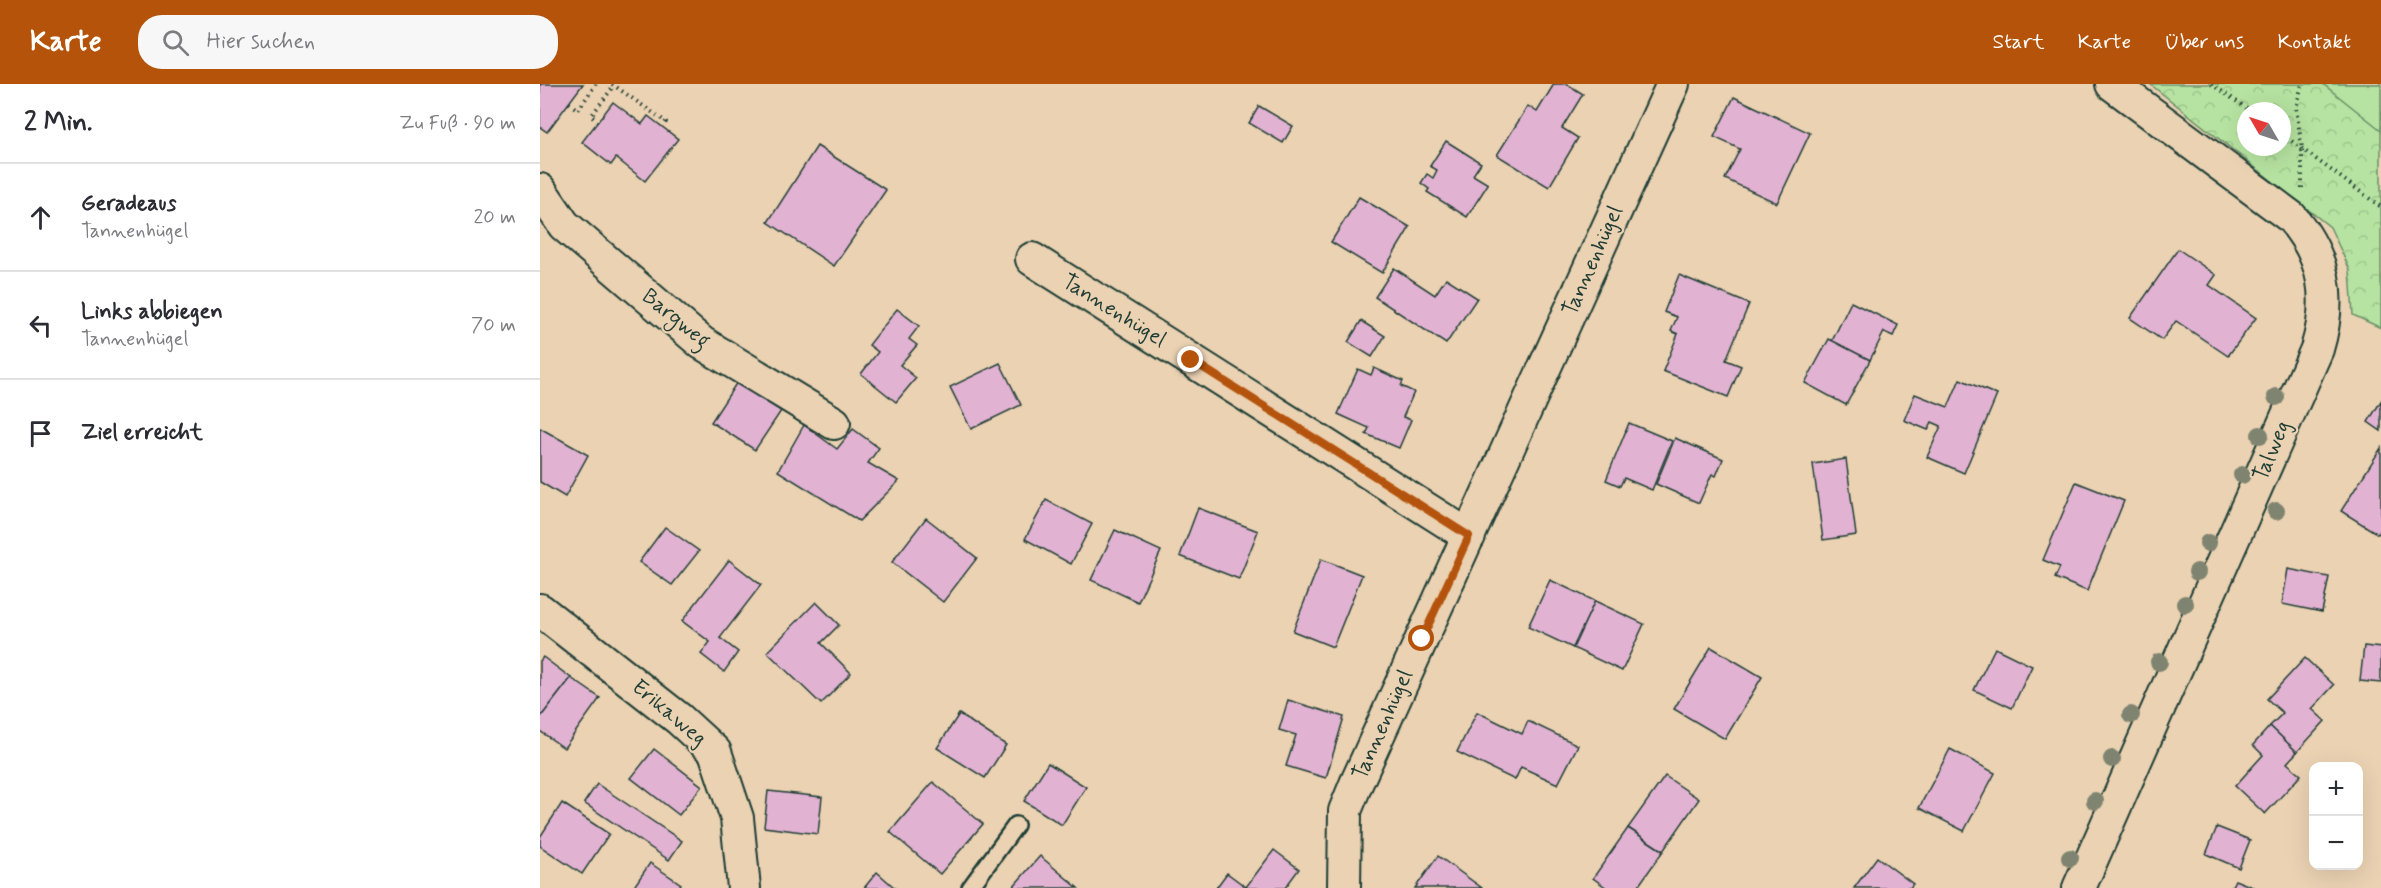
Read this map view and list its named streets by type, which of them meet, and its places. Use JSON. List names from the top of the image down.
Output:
{
  "streets": {
    "street": [
      "Tannenhügel",
      "Bargweg",
      "Talweg",
      "Erikaweg"
    ]
  },
  "north": "top left",
  "page": {
    "header": "Karte",
    "search": "Hier suchen",
    "nav": [
      "Start",
      "Karte",
      "Über uns",
      "Kontakt"
    ],
    "heading": ["2 Min.", "Zu Fuß · 90 m"],
    "list": [
      ["Geradeaus", "Tannenhügel", "20 m"],
      ["Links abbiegen", "Tannenhügel", "70 m"],
      "Ziel erreicht"
    ],
    "map_buttons": ["+", "−"]
  }
}
